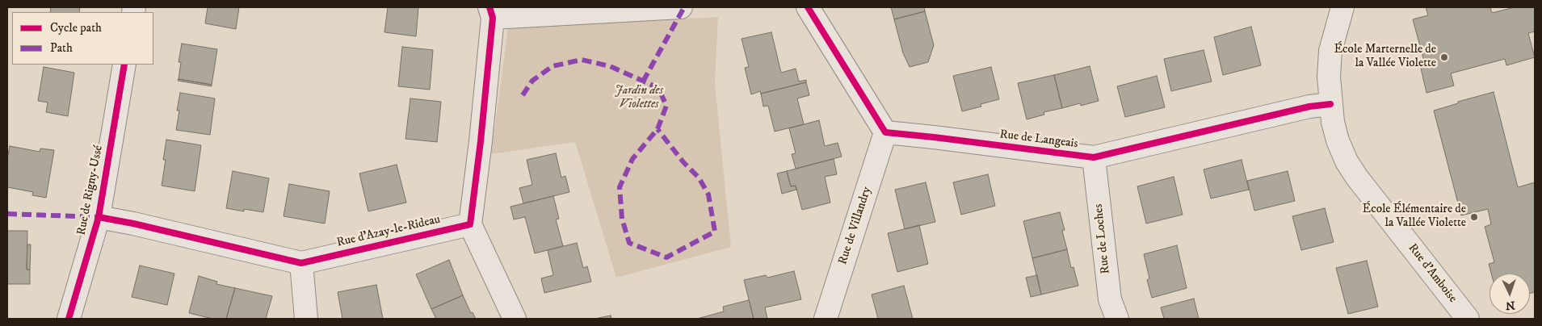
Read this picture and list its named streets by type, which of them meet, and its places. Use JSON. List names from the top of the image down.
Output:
{
  "streets": {
    "street": [
      "Rue de Langeais",
      "Rue de Rigny-Ussé",
      "Rue de Villandry",
      "Rue d'Azay-le-Rideau",
      "Rue de Loches",
      "Rue d'Amboise"
    ]
  },
  "crossings": [
    ["Rue de Langeais", "Rue de Villandry"],
    ["Rue de Langeais", "Rue de Loches"],
    ["Rue de Langeais", "Rue d'Amboise"],
    ["Rue de Rigny-Ussé", "Rue d'Azay-le-Rideau"]
  ],
  "parks": ["Jardin des Violettes"],
  "places": ["École Marternelle de la Vallée Violette", "École Élémentaire de la Vallée Violette"],
  "legend": ["Cycle path", "Path"],
  "north": "bottom"
}
